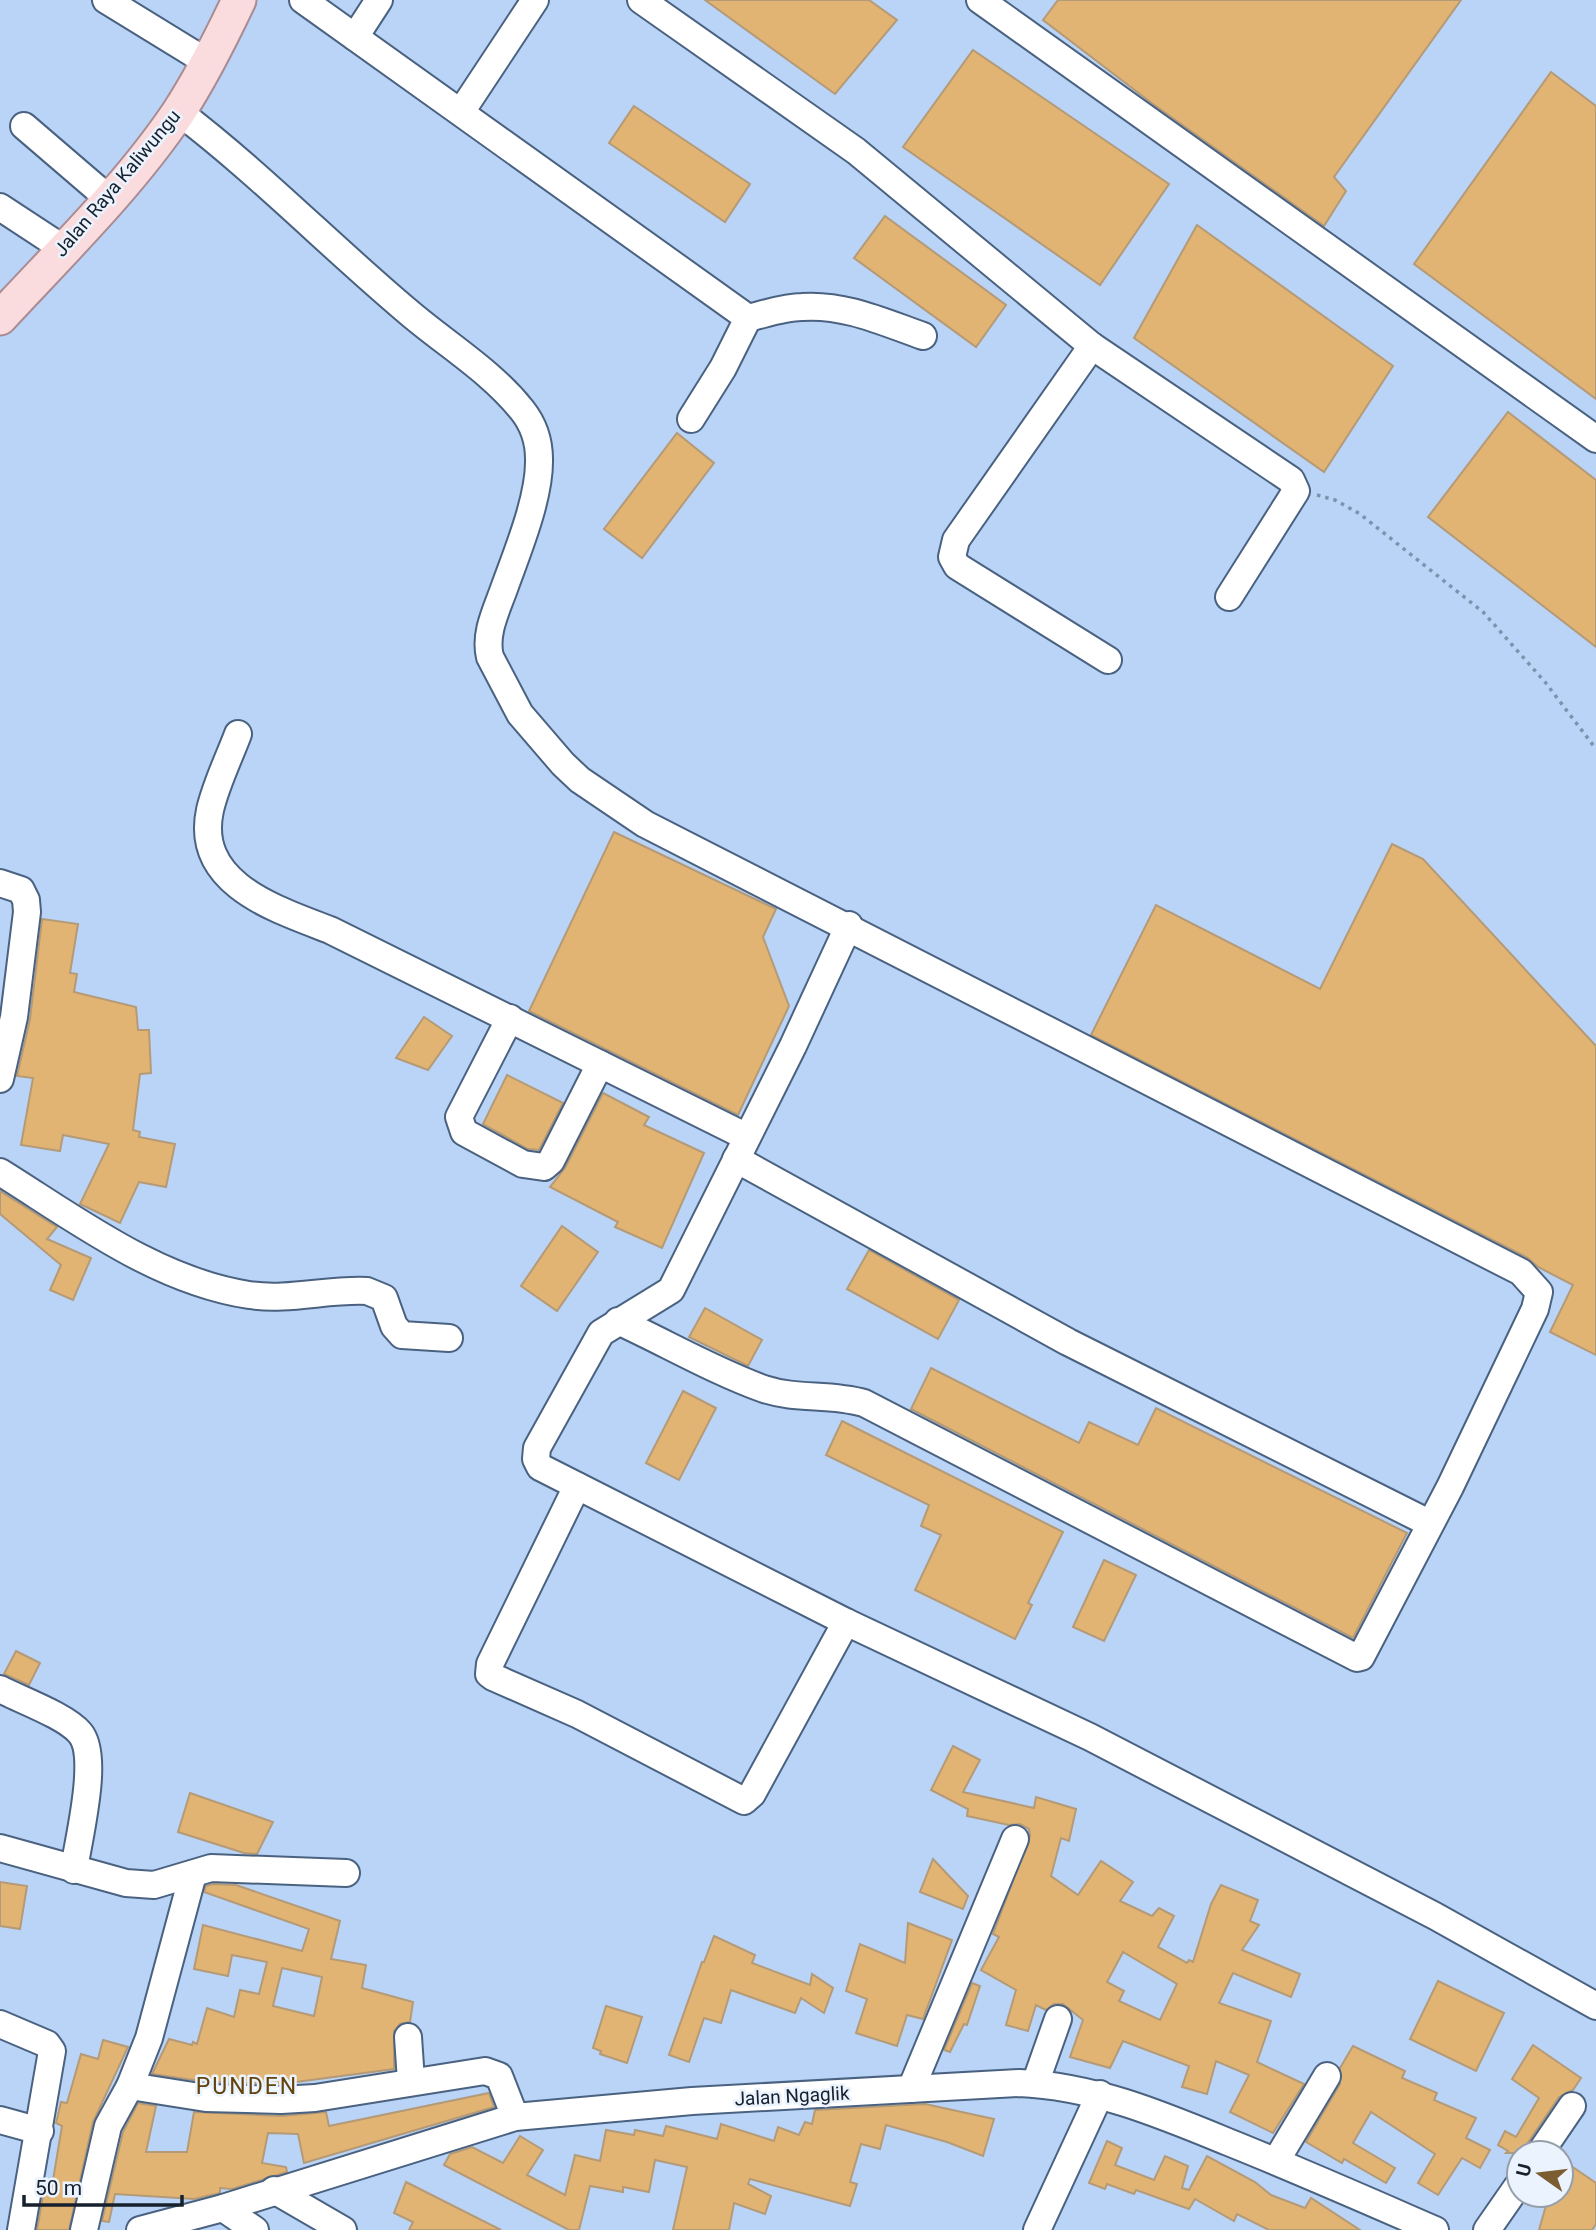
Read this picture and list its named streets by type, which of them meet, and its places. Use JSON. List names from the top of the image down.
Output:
{
  "streets": {
    "main road": ["Jalan Raya Kaliwungu"],
    "street": ["Jalan Ngaglik"]
  },
  "districts": ["PUNDEN"],
  "scale_bar": "50 m",
  "north": "left"
}
